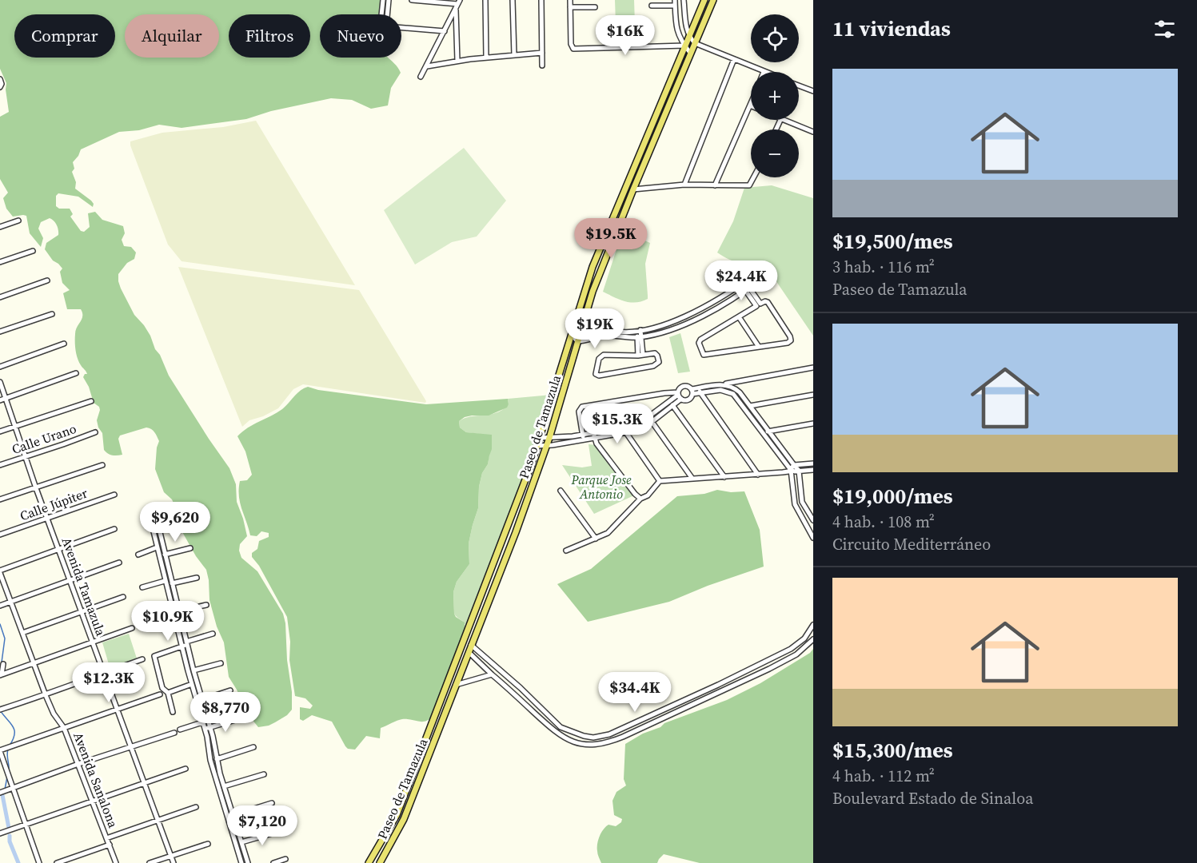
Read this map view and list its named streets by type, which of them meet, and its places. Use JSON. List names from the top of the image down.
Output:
{
  "streets": {
    "main road": ["Paseo de Tamazula"],
    "street": [
      "Calle Urano",
      "Calle Júpiter",
      "Avenida Tamazula",
      "Avenida Sanalona"
    ]
  },
  "crossings": [
    ["Calle Urano", "Avenida Tamazula"],
    ["Calle Júpiter", "Avenida Tamazula"]
  ],
  "parks": ["Parque Jose Antonio"],
  "page": {
    "heading": "11 viviendas",
    "map_buttons": ["+", "−"],
    "chip": [
      "Comprar",
      "Alquilar",
      "Filtros",
      "Nuevo"
    ],
    "price": [
      "$16K",
      "$19.5K",
      "$24.4K",
      "$19K",
      "$15.3K",
      "$9,620",
      "$10.9K",
      "$12.3K",
      "$34.4K",
      "$8,770",
      "$7,120"
    ],
    "list": [
      {
        "name": "$19,500/mes",
        "note": "3 hab. · 116 m² · Paseo de Tamazula"
      },
      {
        "name": "$19,000/mes",
        "note": "4 hab. · 108 m² · Circuito Mediterráneo"
      },
      {
        "name": "$15,300/mes",
        "note": "4 hab. · 112 m² · Boulevard Estado de Sinaloa"
      }
    ]
  }
}
